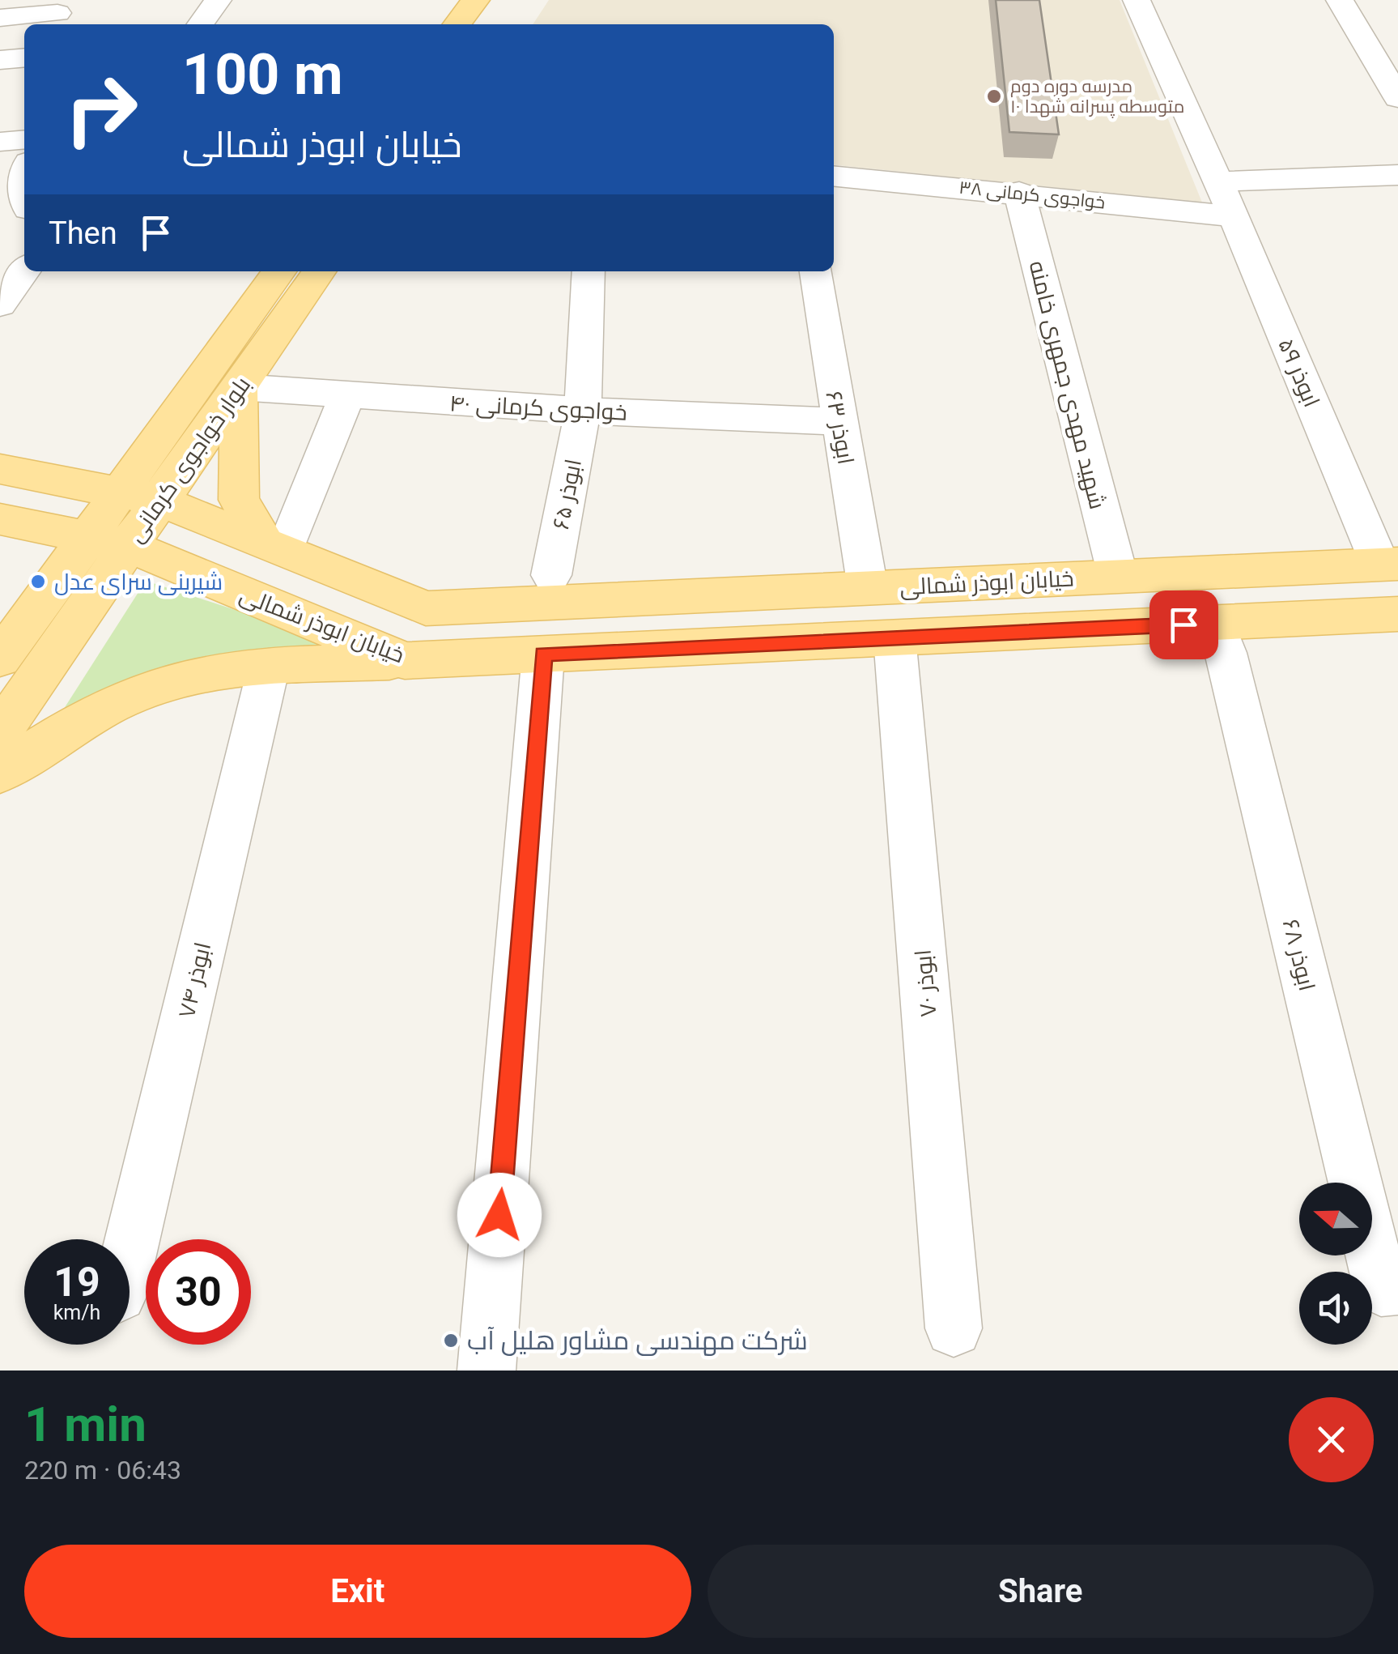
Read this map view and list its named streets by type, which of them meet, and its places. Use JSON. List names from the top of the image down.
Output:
{
  "streets": {
    "main road": ["بلوار خواجوی کرمانی", "خیابان ابوذر شمالی"],
    "street": [
      "خواجوی کرمانی ۳۸",
      "ابوذر ۵۹",
      "شهید مهدی جمهری خامنه",
      "خواجوی کرمانی ۴۰",
      "ابوذر ۶۳",
      "ابوذر ۶۵",
      "ابوذر ۶۸",
      "ابوذر ۷۴",
      "ابوذر ۷۰"
    ]
  },
  "crossings": [
    ["خواجوی کرمانی ۳۸", "ابوذر ۵۹"],
    ["خواجوی کرمانی ۳۸", "شهید مهدی جمهری خامنه"],
    ["ابوذر ۵۹", "خیابان ابوذر شمالی"],
    ["شهید مهدی جمهری خامنه", "خیابان ابوذر شمالی"],
    ["خواجوی کرمانی ۴۰", "ابوذر ۶۳"],
    ["خواجوی کرمانی ۴۰", "بلوار خواجوی کرمانی"],
    ["خواجوی کرمانی ۴۰", "ابوذر ۶۵"],
    ["ابوذر ۶۳", "خیابان ابوذر شمالی"],
    ["بلوار خواجوی کرمانی", "خیابان ابوذر شمالی"],
    ["خیابان ابوذر شمالی", "ابوذر ۶۸"],
    ["خیابان ابوذر شمالی", "ابوذر ۷۰"]
  ],
  "places": ["مدرسه دوره دوم متوسطه پسرانه شهدا ۱۰", "شیرینی سرای عدل", "شرکت مهندسی مشاور هلیل آب"],
  "north": "left",
  "page": {
    "turn": ["100 m", "خیابان ابوذر شمالی"],
    "then": "Then",
    "speed": "19 km/h",
    "limit": "30",
    "heading": ["1 min", "220 m · 06:43"],
    "buttons": ["Exit", "Share"]
  }
}
